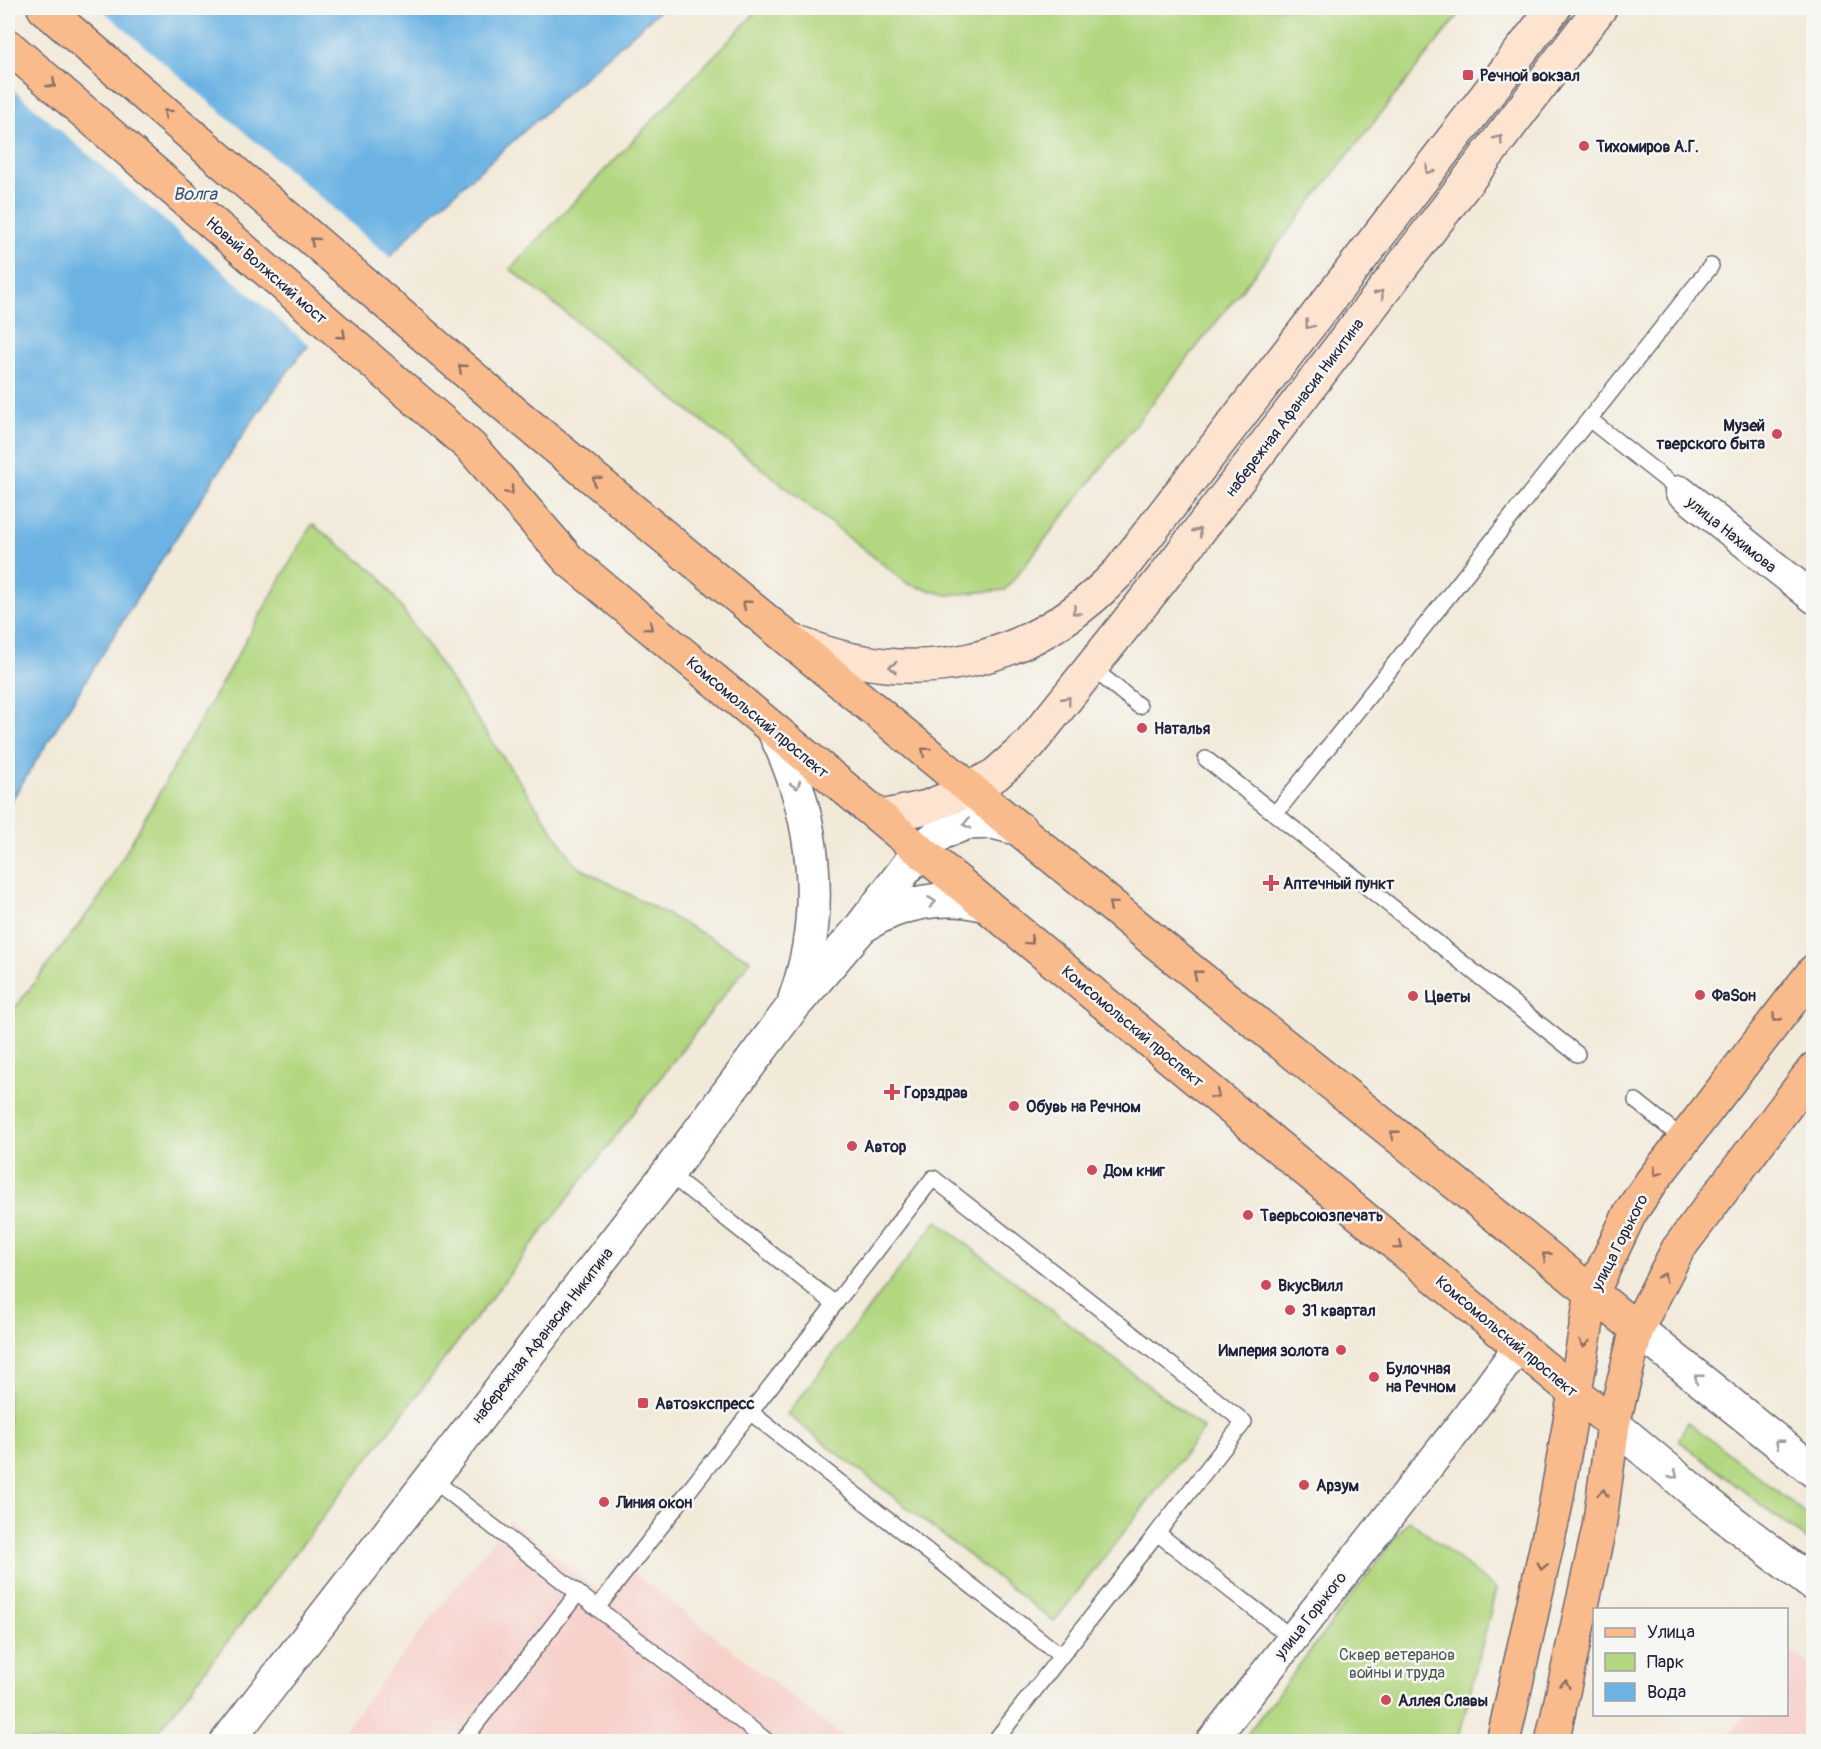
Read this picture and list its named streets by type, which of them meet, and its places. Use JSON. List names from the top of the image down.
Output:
{
  "streets": {
    "main road": [
      "Новый Волжский мост",
      "набережная Афанасия Никитина",
      "Комсомольский проспект",
      "улица Горького"
    ],
    "street": ["улица Нахимова"]
  },
  "crossings": [
    ["Новый Волжский мост", "Комсомольский проспект"],
    ["набережная Афанасия Никитина", "Комсомольский проспект"],
    ["Комсомольский проспект", "улица Горького"]
  ],
  "one_way": ["набережная Афанасия Никитина"],
  "water": ["Волга"],
  "parks": ["Сквер ветеранов войны и труда"],
  "places": {
    "transit": ["Речной вокзал", "Автоэкспресс"],
    "other": [
      "Тихомиров А.Г.",
      "Музей тверского быта",
      "Наталья",
      "ФаSон",
      "Цветы",
      "Обувь на Речном",
      "Автор",
      "Дом книг",
      "Тверьсоюзпечать",
      "ВкусВилл",
      "31 квартал",
      "Империя золота",
      "Булочная на Речном",
      "Арзум",
      "Линия окон",
      "Аллея Славы"
    ],
    "health": ["Аптечный пункт", "Горздрав"]
  },
  "legend": ["Улица", "Парк", "Вода"]
}
